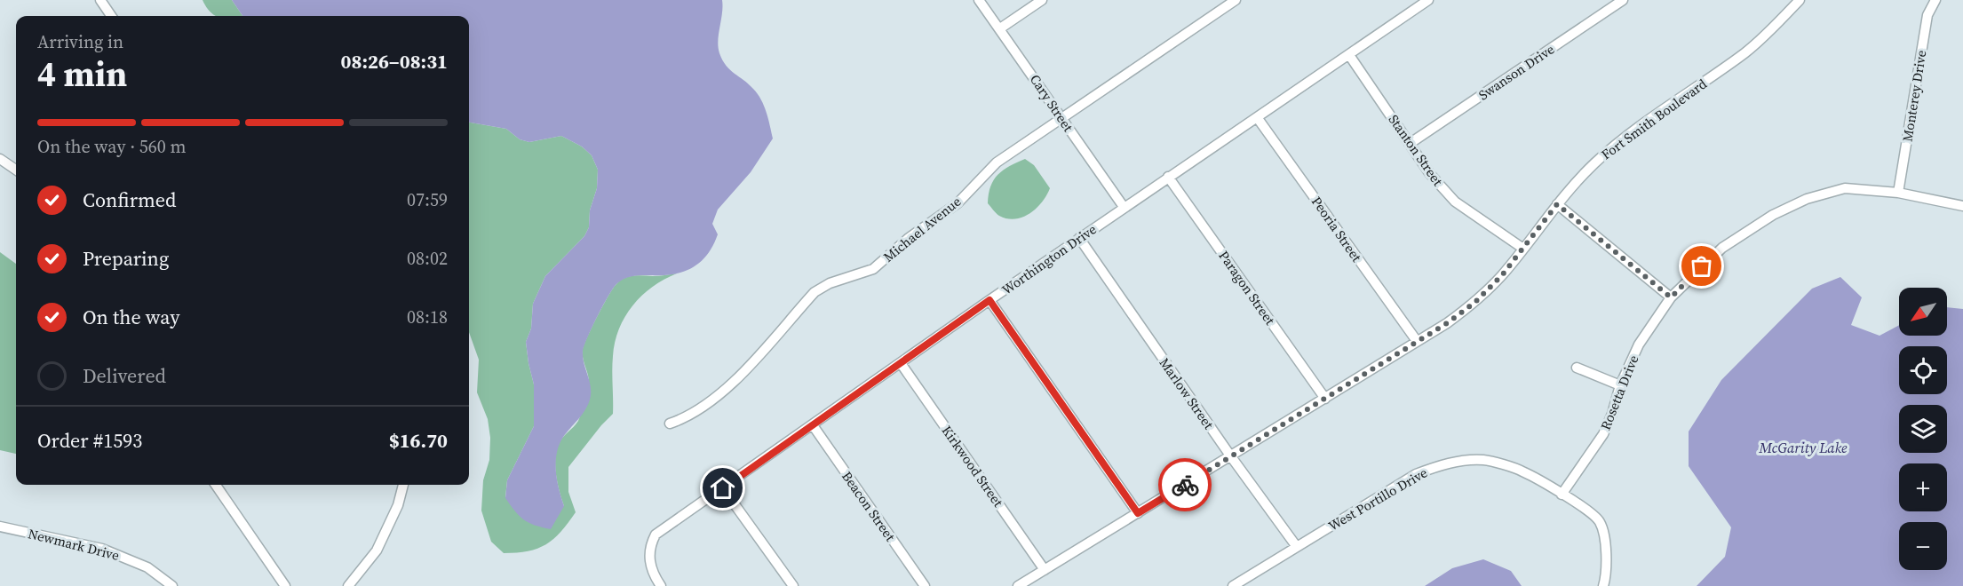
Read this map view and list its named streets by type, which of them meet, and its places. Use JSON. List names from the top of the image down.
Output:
{
  "streets": {
    "street": [
      "Swanson Drive",
      "Monterey Drive",
      "Cary Street",
      "Fort Smith Boulevard",
      "Stanton Street",
      "Michael Avenue",
      "Peoria Street",
      "Worthington Drive",
      "Paragon Street",
      "Rosetta Drive",
      "Marlow Street",
      "Kirkwood Street",
      "West Portillo Drive",
      "Beacon Street",
      "Newmark Drive"
    ]
  },
  "crossings": [
    ["Swanson Drive", "Stanton Street"],
    ["Monterey Drive", "Rosetta Drive"],
    ["Cary Street", "Michael Avenue"],
    ["Cary Street", "Worthington Drive"],
    ["Fort Smith Boulevard", "Stanton Street"],
    ["Fort Smith Boulevard", "Peoria Street"],
    ["Fort Smith Boulevard", "Paragon Street"],
    ["Fort Smith Boulevard", "Marlow Street"],
    ["Fort Smith Boulevard", "Kirkwood Street"],
    ["Stanton Street", "Worthington Drive"],
    ["Peoria Street", "Worthington Drive"],
    ["Worthington Drive", "Paragon Street"],
    ["Worthington Drive", "Marlow Street"],
    ["Worthington Drive", "Kirkwood Street"],
    ["Worthington Drive", "Beacon Street"],
    ["Rosetta Drive", "West Portillo Drive"],
    ["Marlow Street", "West Portillo Drive"]
  ],
  "water": ["McGarity Lake"],
  "north": "bottom left",
  "page": {
    "heading": ["4 min", "Arriving in", "08:26–08:31"],
    "panel": ["Order #1593", "$16.70"],
    "bar": "On the way · 560 m",
    "list": [
      ["Confirmed", "07:59"],
      ["Preparing", "08:02"],
      ["On the way", "08:18"],
      "Delivered"
    ],
    "map_buttons": ["+", "−"]
  }
}
